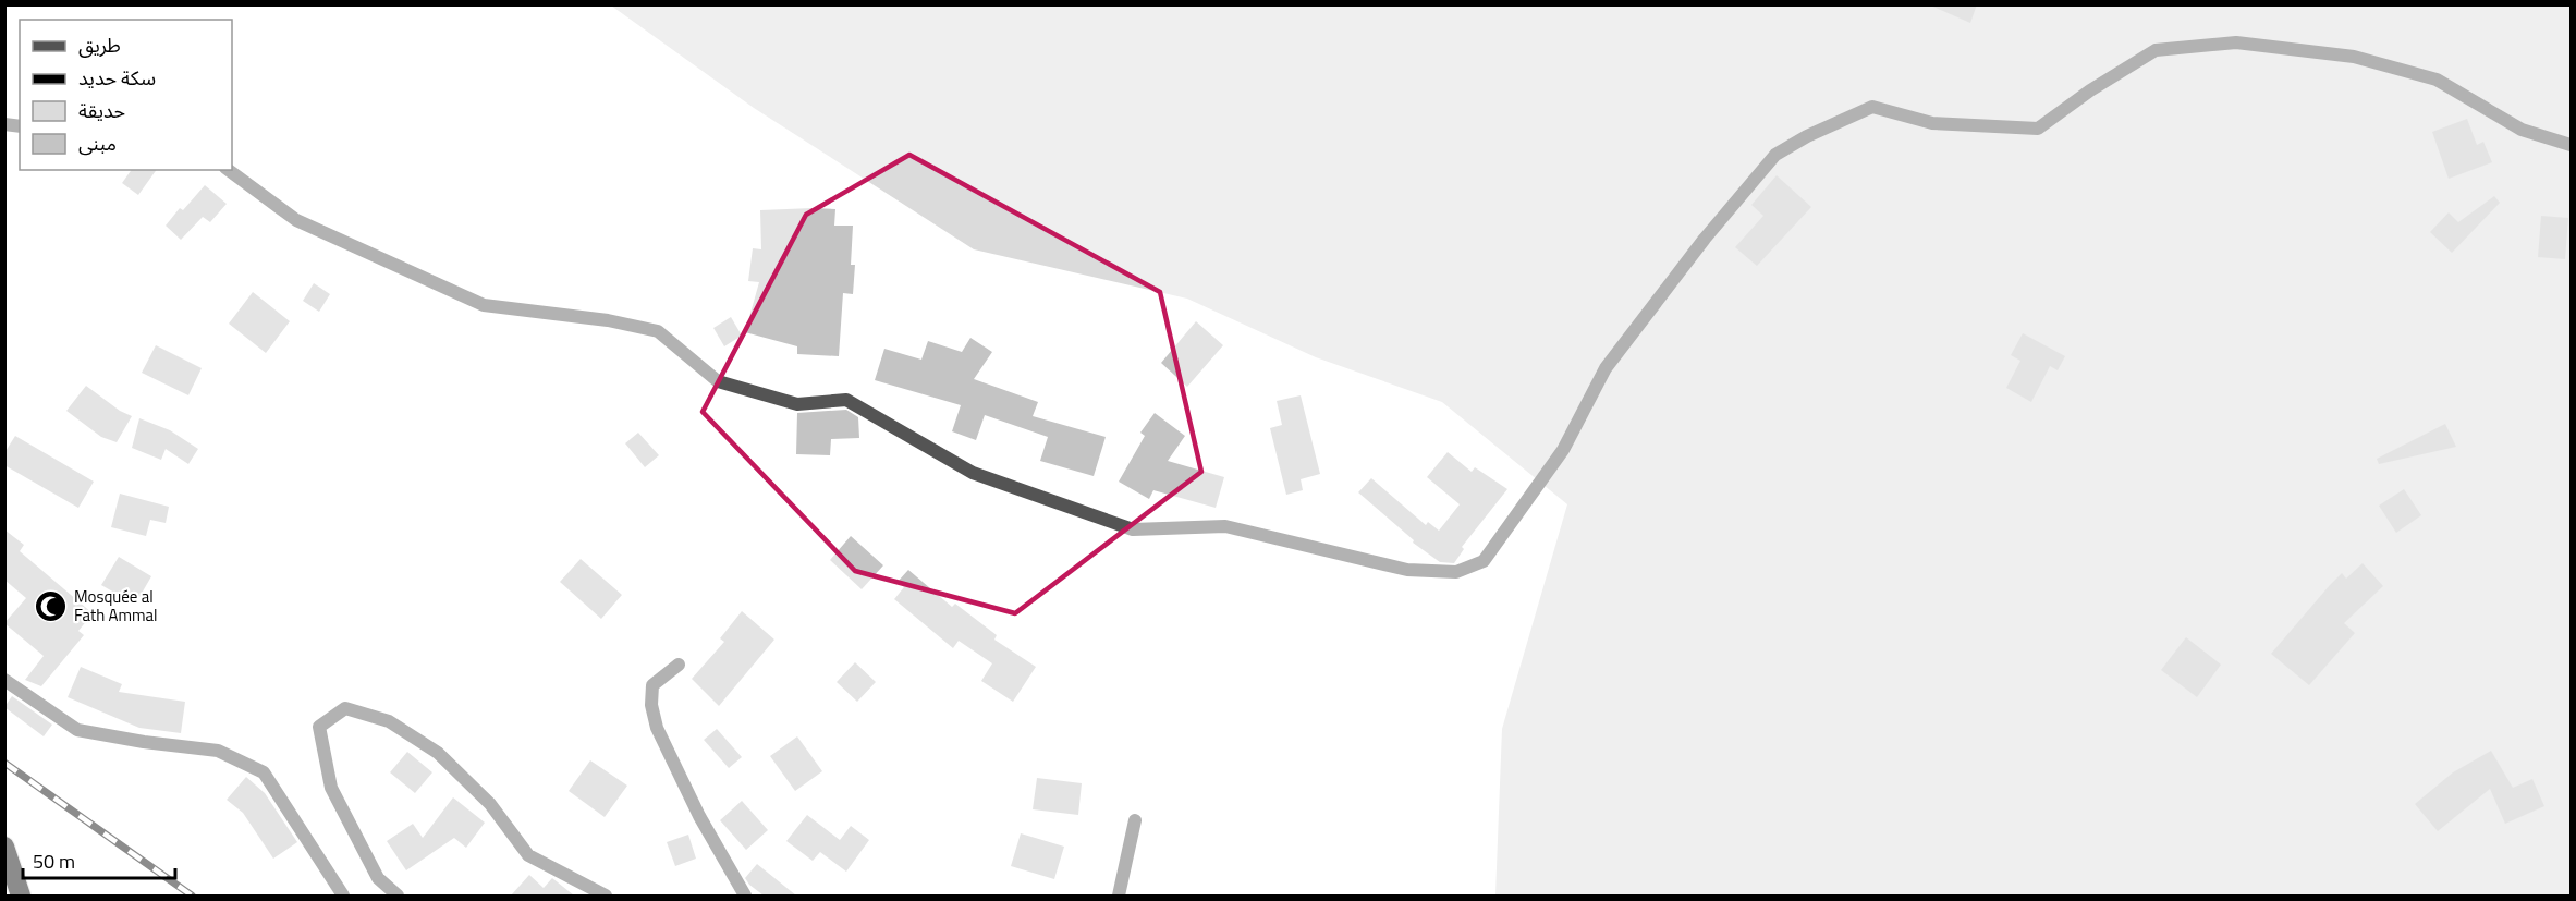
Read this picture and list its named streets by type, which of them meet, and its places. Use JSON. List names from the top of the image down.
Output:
{
  "places": {
    "mosque": ["Mosquée al Fath Ammal"]
  },
  "legend": [
    "طريق",
    "سكة حديد",
    "حديقة",
    "مبنى"
  ],
  "scale_bar": "50 m"
}
